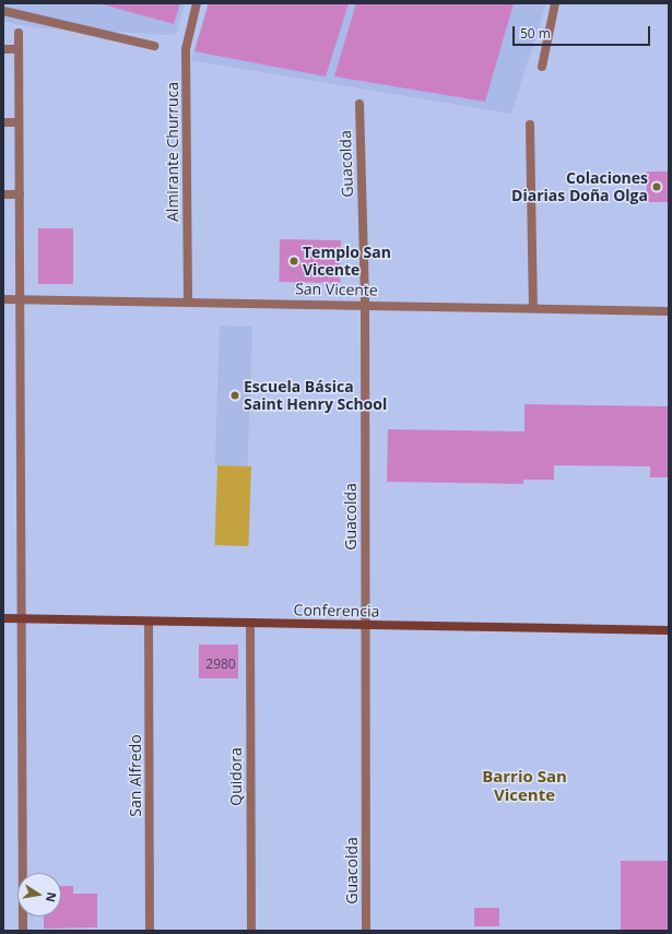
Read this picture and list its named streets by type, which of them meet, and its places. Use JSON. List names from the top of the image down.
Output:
{
  "streets": {
    "street": [
      "Almirante Churruca",
      "Guacolda",
      "San Vicente",
      "Conferencia",
      "San Alfredo",
      "Quidora"
    ]
  },
  "crossings": [
    ["Almirante Churruca", "San Vicente"],
    ["Guacolda", "San Vicente"],
    ["Guacolda", "Conferencia"],
    ["Conferencia", "San Alfredo"],
    ["Conferencia", "Quidora"]
  ],
  "districts": ["Barrio San Vicente"],
  "places": ["Colaciones Diarias Doña Olga", "Templo San Vicente", "Escuela Básica Saint Henry School"],
  "house_numbers": ["2980"],
  "scale_bar": "50 m",
  "north": "right"
}
